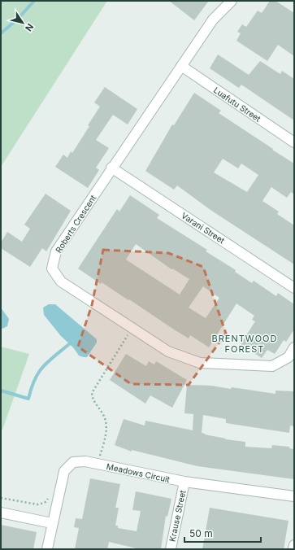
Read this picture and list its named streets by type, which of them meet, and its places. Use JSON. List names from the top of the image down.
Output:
{
  "streets": {
    "street": [
      "Luafutu Street",
      "Roberts Crescent",
      "Varani Street",
      "Meadows Circuit",
      "Krause Street"
    ]
  },
  "crossings": [
    ["Luafutu Street", "Roberts Crescent"],
    ["Roberts Crescent", "Varani Street"],
    ["Meadows Circuit", "Krause Street"]
  ],
  "districts": ["BRENTWOOD FOREST"],
  "scale_bar": "50 m",
  "north": "bottom right"
}
